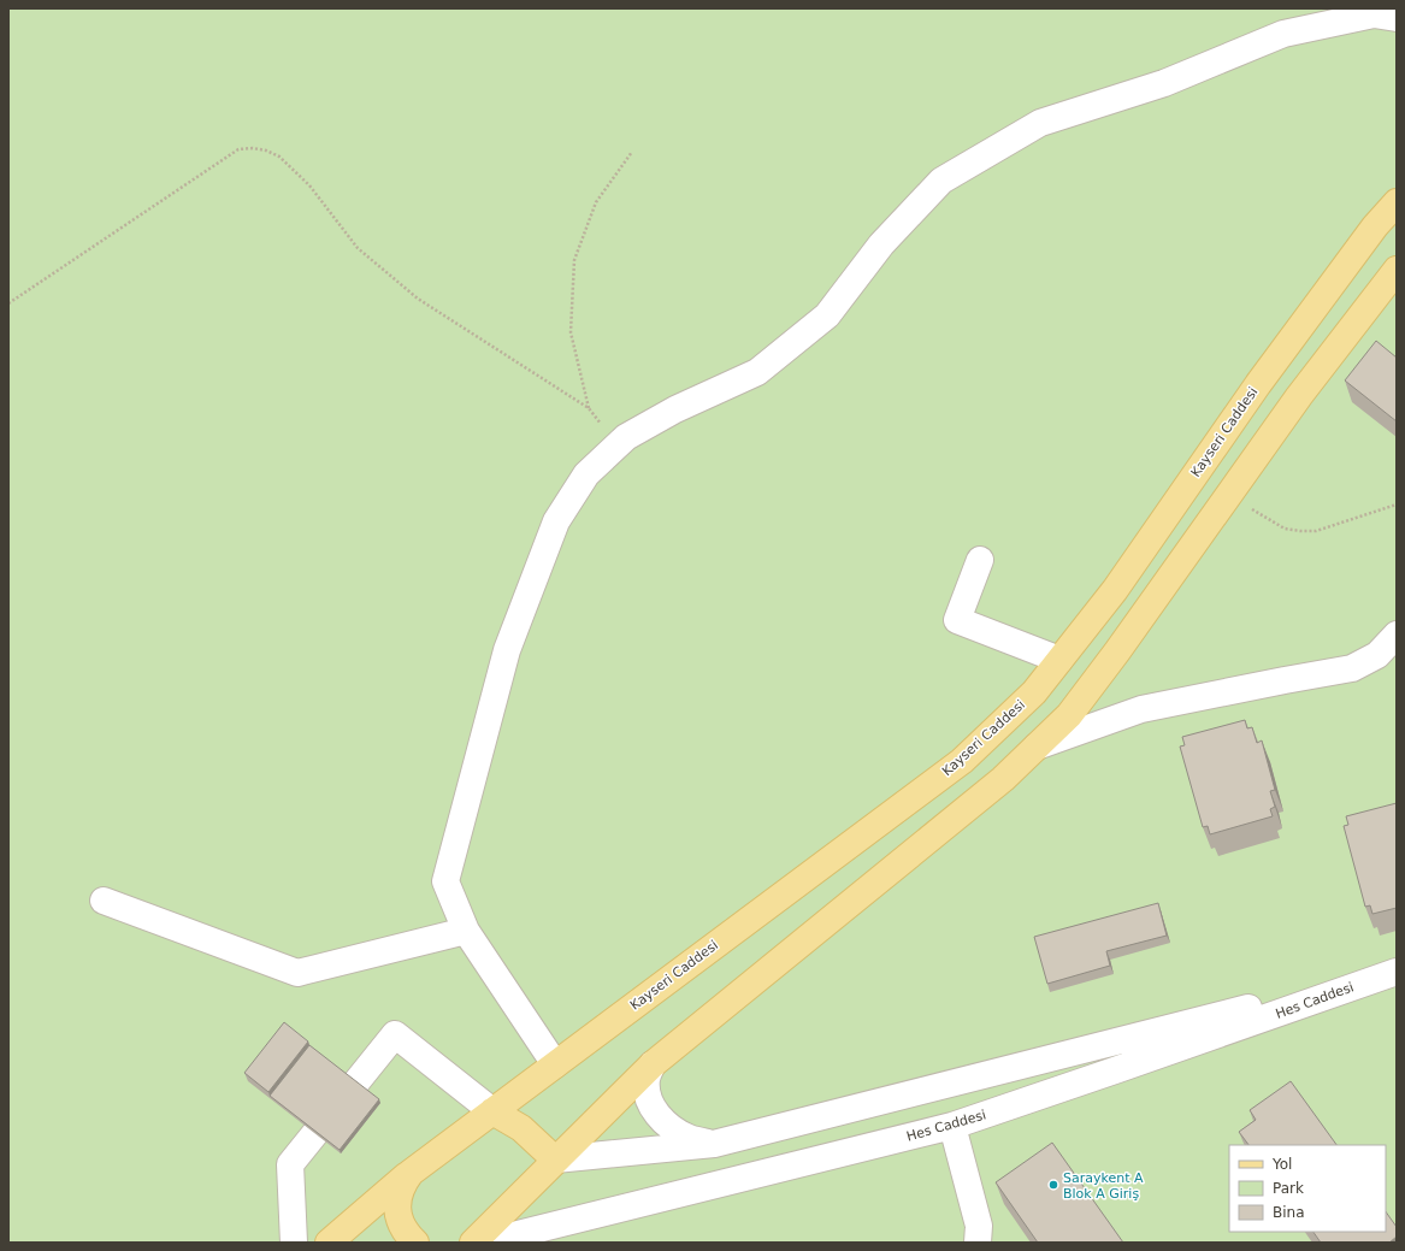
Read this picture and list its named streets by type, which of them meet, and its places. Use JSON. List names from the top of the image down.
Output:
{
  "streets": {
    "main road": ["Kayseri Caddesi"],
    "street": ["Hes Caddesi"]
  },
  "places": ["Saraykent A Blok A Giriş"],
  "legend": ["Yol", "Park", "Bina"]
}
